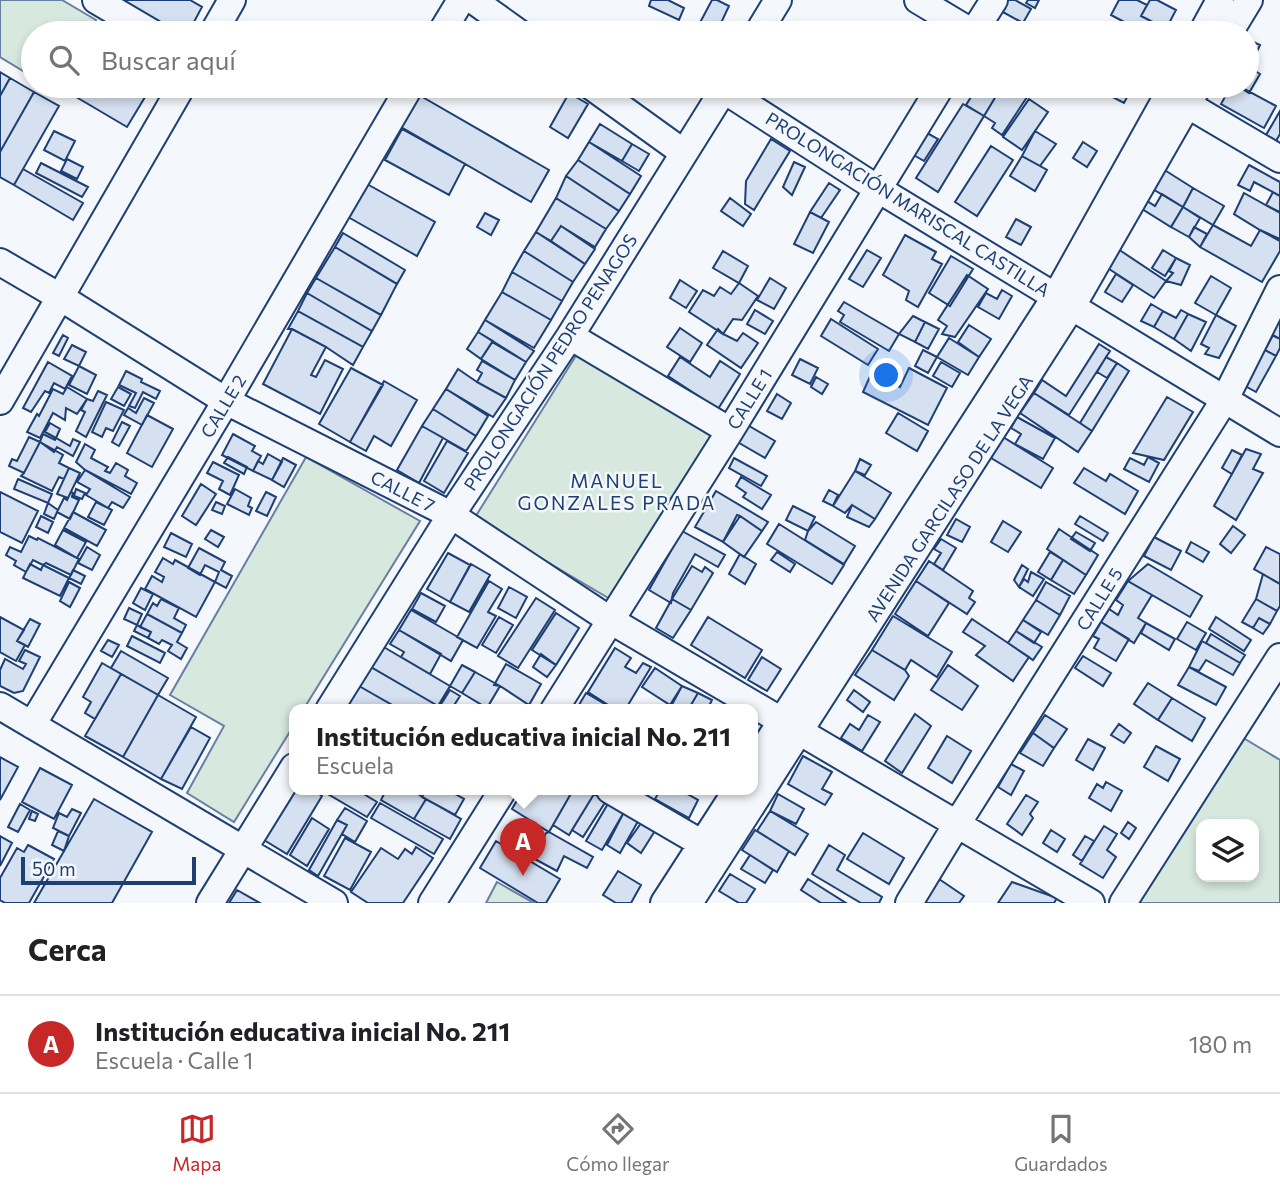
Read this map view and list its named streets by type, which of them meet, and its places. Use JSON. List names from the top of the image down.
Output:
{
  "streets": {
    "street": [
      "PROLONGACIÓN MARISCAL CASTILLA",
      "PROLONGACIÓN PEDRO PENAGOS",
      "CALLE 1",
      "CALLE 2",
      "CALLE 7",
      "AVENIDA GARCILASO DE LA VEGA",
      "CALLE 5"
    ]
  },
  "crossings": [
    ["PROLONGACIÓN MARISCAL CASTILLA", "CALLE 1"],
    ["PROLONGACIÓN MARISCAL CASTILLA", "AVENIDA GARCILASO DE LA VEGA"],
    ["PROLONGACIÓN MARISCAL CASTILLA", "CALLE 5"],
    ["PROLONGACIÓN PEDRO PENAGOS", "CALLE 7"],
    ["CALLE 1", "CALLE 7"],
    ["CALLE 2", "CALLE 7"],
    ["CALLE 7", "AVENIDA GARCILASO DE LA VEGA"],
    ["CALLE 7", "CALLE 5"]
  ],
  "districts": ["MANUEL GONZALES PRADA"],
  "scale_bar": "50 m",
  "page": {
    "search": "Buscar aquí",
    "popup": ["Institución educativa inicial No. 211", "Escuela"],
    "pins": "A",
    "scale": "50 m",
    "heading": "Cerca",
    "list": [
      {
        "mark": "A",
        "name": "Institución educativa inicial No. 211",
        "note": "Escuela · Calle 1",
        "value": "180 m"
      }
    ],
    "nav": ["Mapa", "Cómo llegar", "Guardados"]
  }
}
